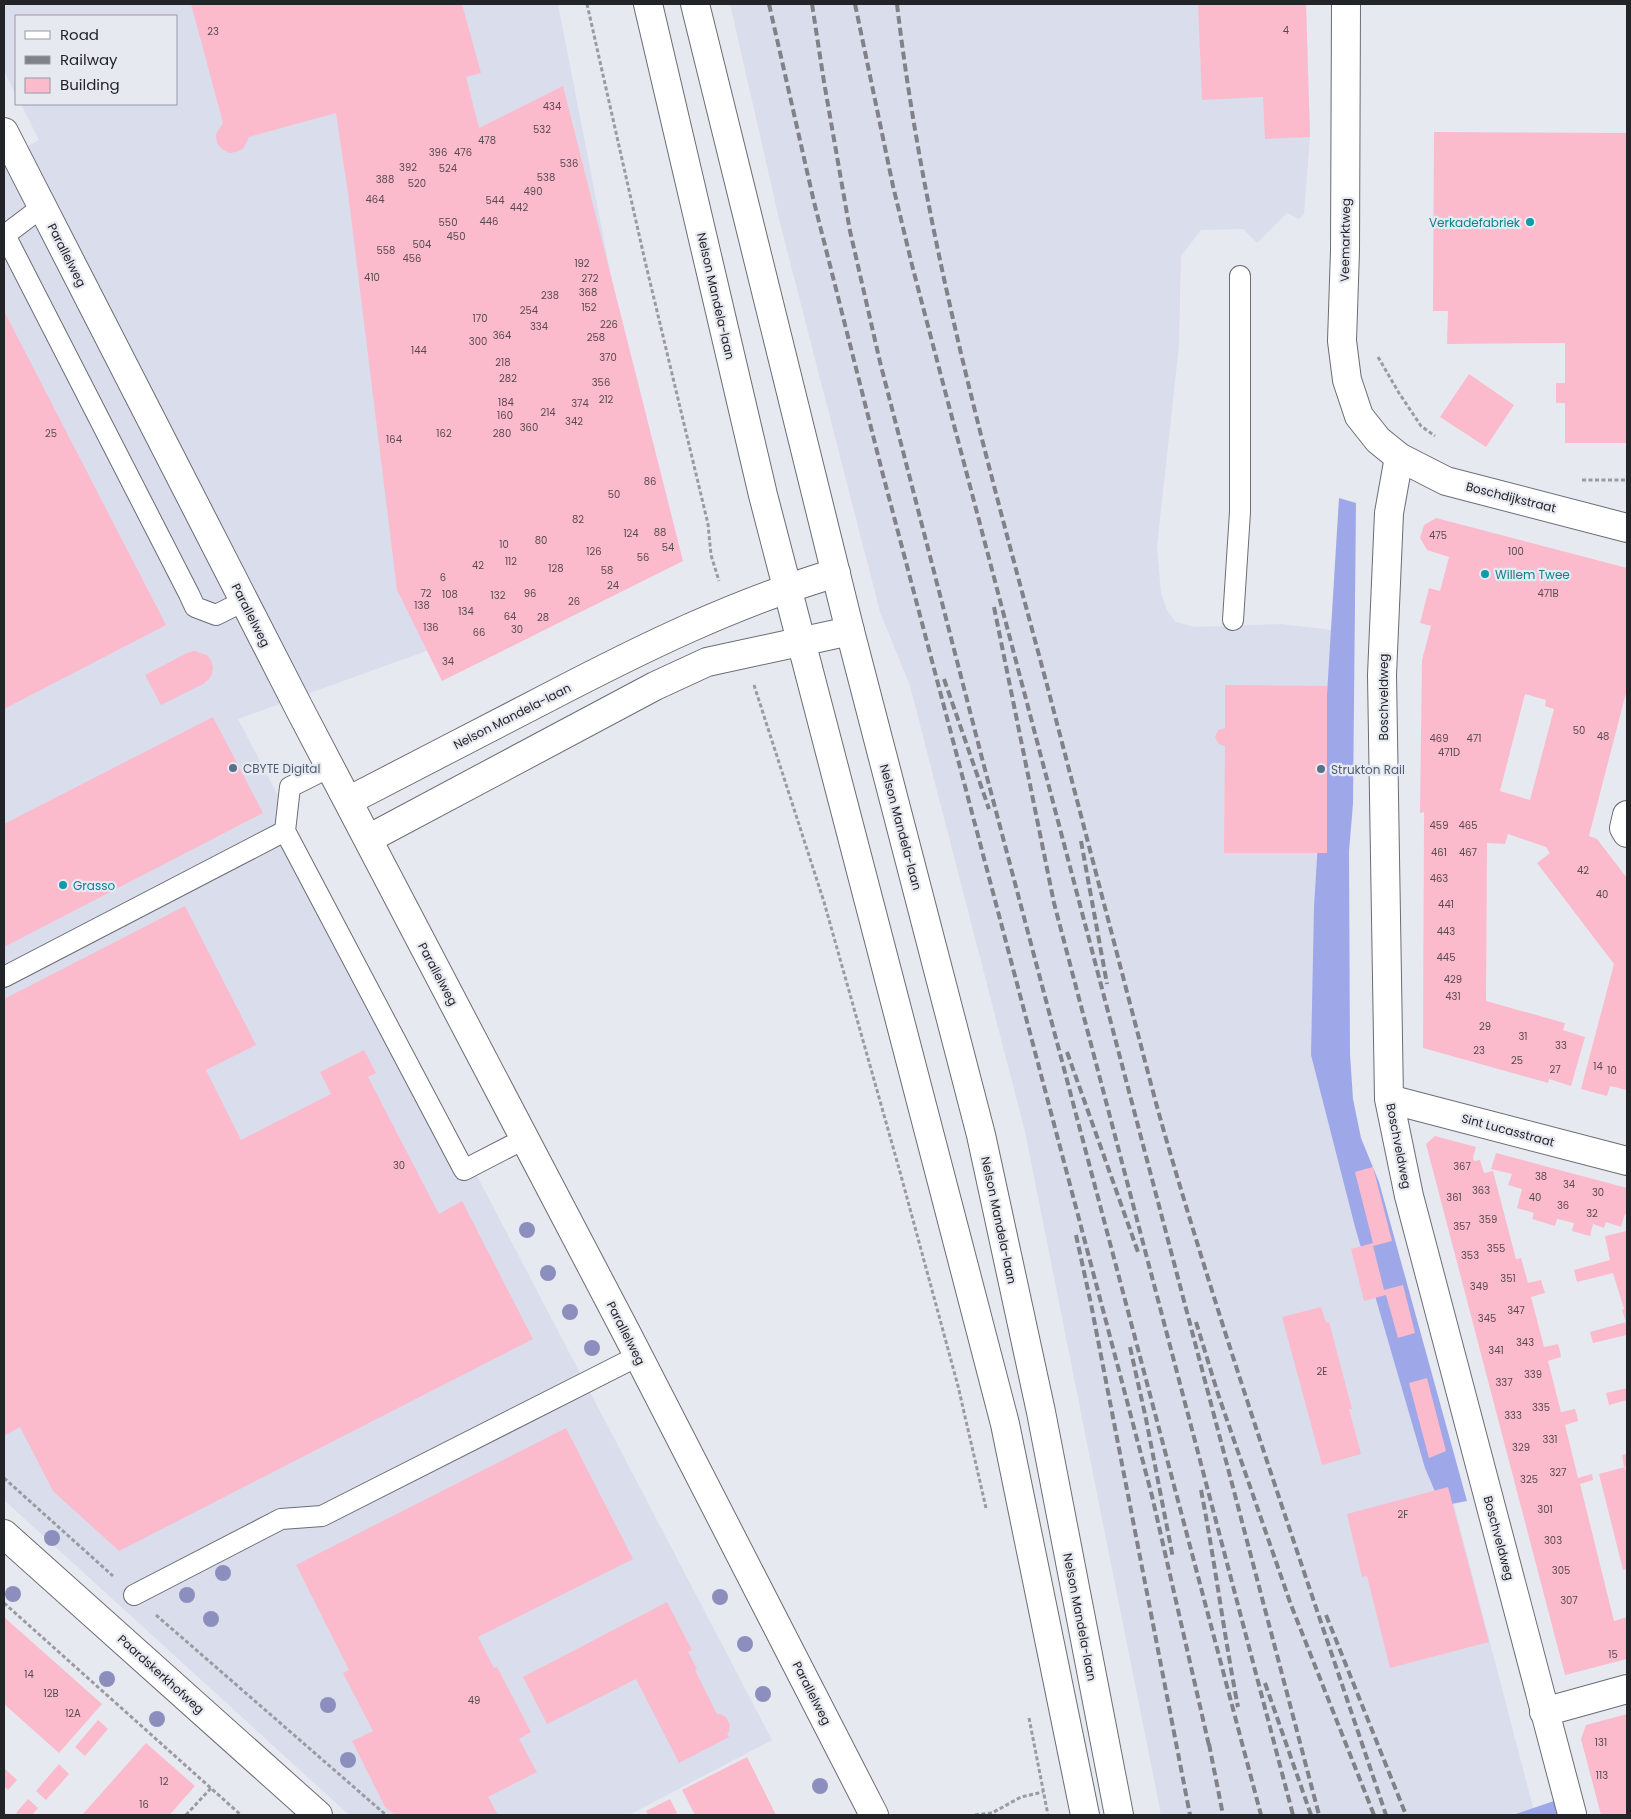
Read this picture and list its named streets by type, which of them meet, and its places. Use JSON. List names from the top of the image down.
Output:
{
  "streets": {
    "street": [
      "Veemarktweg",
      "Parallelweg",
      "Nelson Mandela-laan",
      "Boschdijkstraat",
      "Boschveldweg",
      "Sint Lucasstraat",
      "Paardskerkhofweg"
    ]
  },
  "crossings": [
    ["Veemarktweg", "Boschdijkstraat"],
    ["Veemarktweg", "Boschveldweg"],
    ["Parallelweg", "Nelson Mandela-laan"],
    ["Boschdijkstraat", "Boschveldweg"],
    ["Boschveldweg", "Sint Lucasstraat"]
  ],
  "places": [
    "Verkadefabriek",
    "Willem Twee",
    "CBYTE Digital",
    "Strukton Rail",
    "Grasso"
  ],
  "house_numbers": [
    "4",
    "23",
    "434",
    "532",
    "478",
    "396",
    "476",
    "536",
    "392",
    "524",
    "538",
    "388",
    "520",
    "490",
    "464",
    "544",
    "442",
    "446",
    "550",
    "450",
    "504",
    "558",
    "456",
    "192",
    "410",
    "272",
    "368",
    "238",
    "152",
    "254",
    "170",
    "226",
    "334",
    "364",
    "258",
    "300",
    "144",
    "370",
    "218",
    "282",
    "356",
    "212",
    "184",
    "374",
    "214",
    "160",
    "342",
    "360",
    "25",
    "162",
    "280",
    "164",
    "86",
    "50",
    "82",
    "88",
    "124",
    "475",
    "80",
    "10",
    "54",
    "126",
    "100",
    "56",
    "112",
    "42",
    "128",
    "58",
    "6",
    "24",
    "72",
    "96",
    "471B",
    "108",
    "132",
    "26",
    "138",
    "134",
    "64",
    "28",
    "136",
    "30",
    "66",
    "34",
    "50",
    "48",
    "469",
    "471",
    "471D",
    "459",
    "465",
    "461",
    "467",
    "42",
    "463",
    "40",
    "441",
    "443",
    "445",
    "429",
    "431",
    "29",
    "31",
    "33",
    "23",
    "25",
    "14",
    "27",
    "10",
    "30",
    "367",
    "38",
    "34",
    "363",
    "30",
    "361",
    "40",
    "36",
    "32",
    "359",
    "357",
    "355",
    "353",
    "351",
    "349",
    "347",
    "345",
    "343",
    "341",
    "2E",
    "339",
    "337",
    "335",
    "333",
    "331",
    "329",
    "327",
    "325",
    "301",
    "2F",
    "303",
    "305",
    "307",
    "15",
    "14",
    "12B",
    "49",
    "12A",
    "131",
    "113",
    "12",
    "16"
  ],
  "legend": ["Road", "Railway", "Building"]
}
